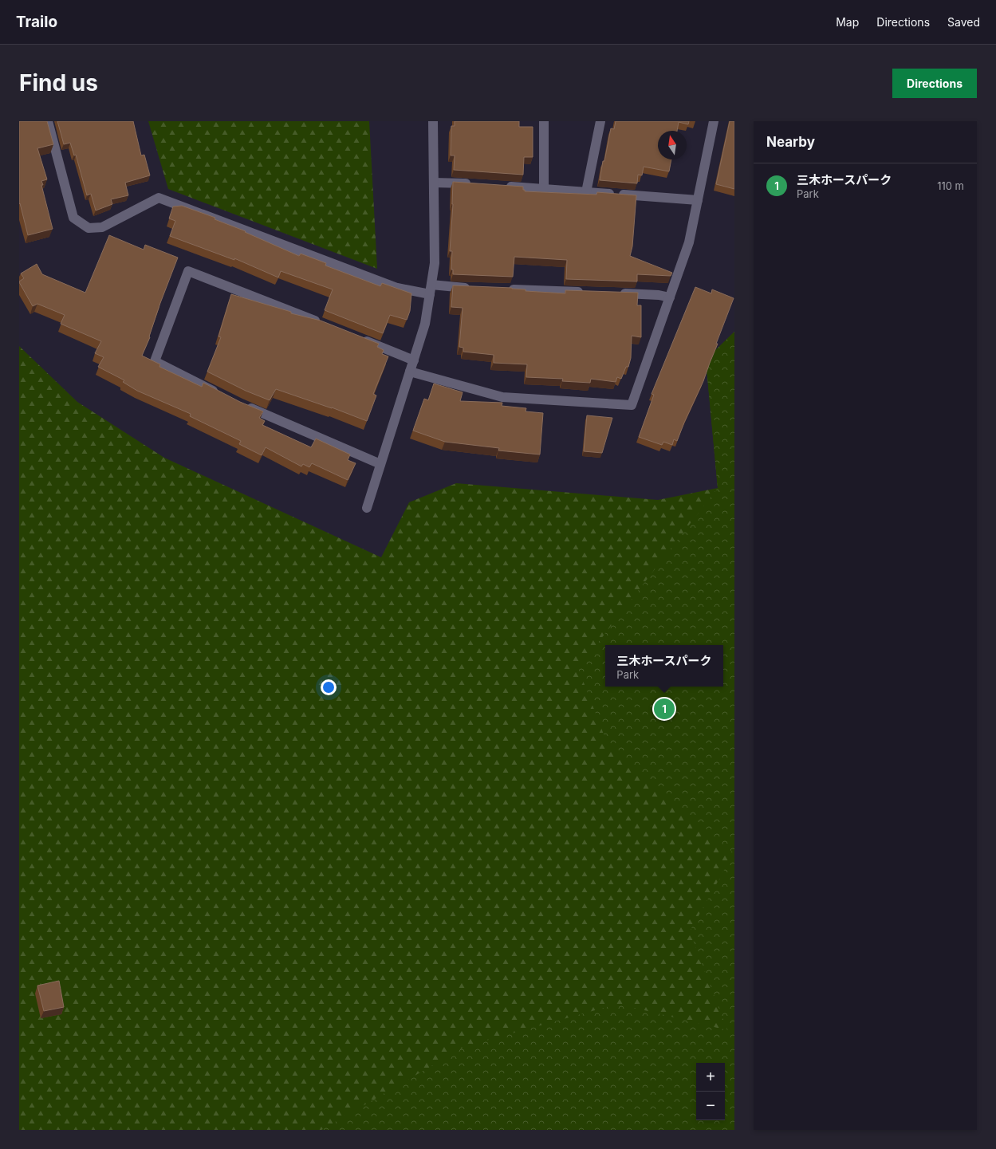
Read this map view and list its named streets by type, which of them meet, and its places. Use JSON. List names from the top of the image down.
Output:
{
  "north": "top",
  "page": {
    "header": "Trailo",
    "nav": ["Map", "Directions", "Saved"],
    "buttons": "Directions",
    "title": "Find us",
    "heading": "Nearby",
    "list": [
      {
        "mark": "1",
        "name": "三木ホースパーク",
        "note": "Park",
        "value": "110 m"
      }
    ],
    "popup": ["三木ホースパーク", "Park"],
    "pins": "1",
    "map_buttons": ["+", "−"]
  }
}
